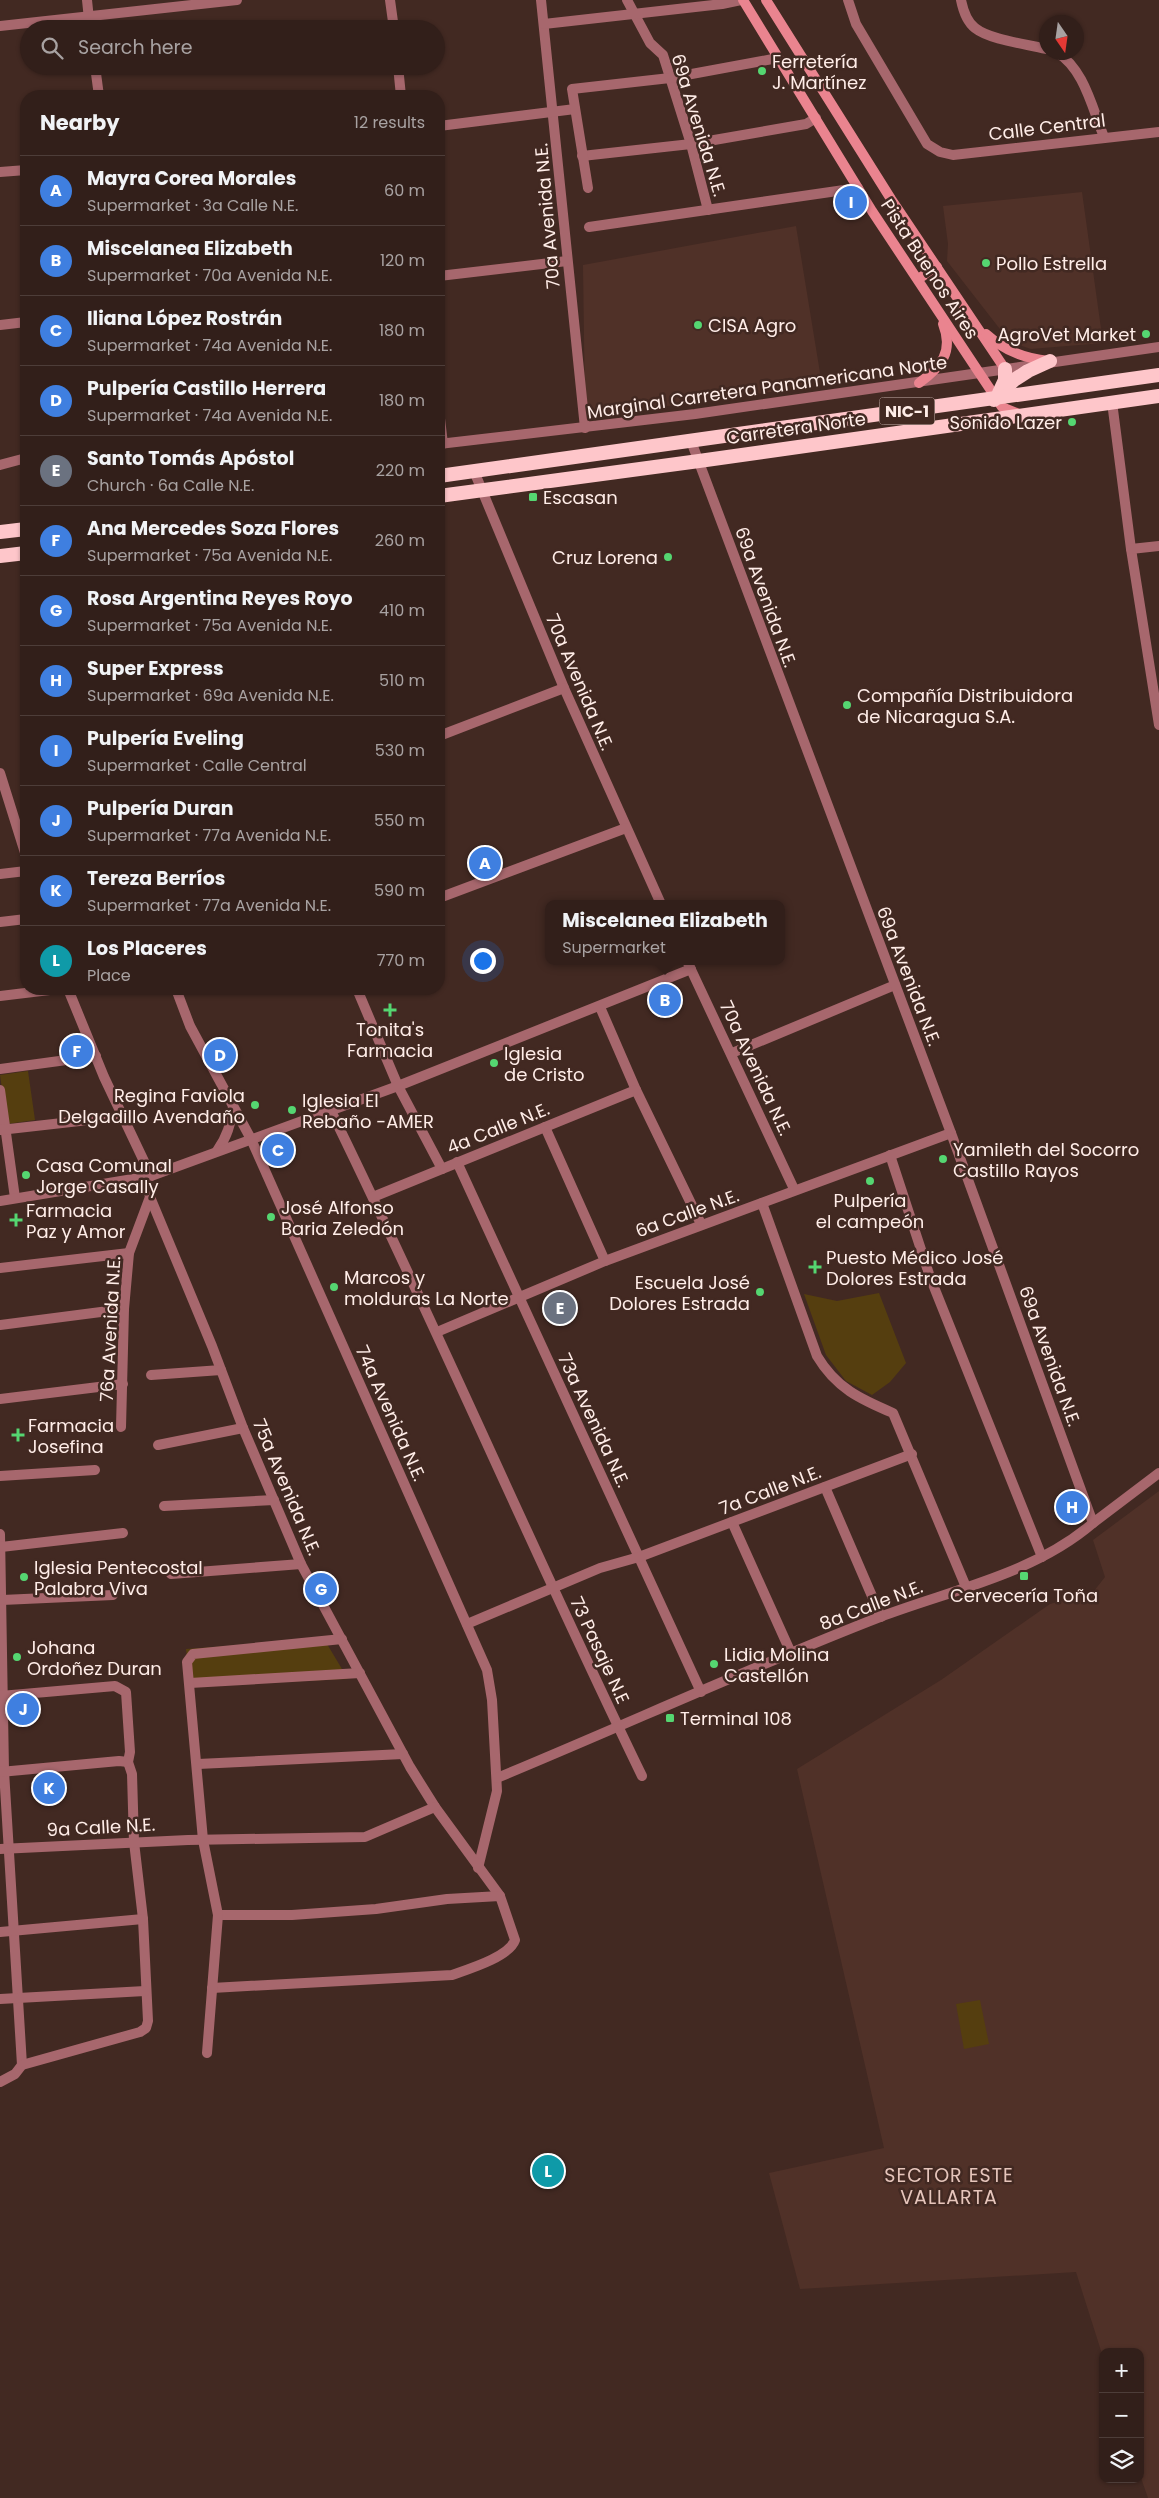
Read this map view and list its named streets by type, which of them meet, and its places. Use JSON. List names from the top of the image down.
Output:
{
  "streets": {
    "highway": ["NIC-1", "Carretera Norte"],
    "main road": ["Pista Buenos Aires"],
    "street": [
      "69a Avenida N.E.",
      "Calle Central",
      "70a Avenida N.E.",
      "Marginal Carretera Panamericana Norte",
      "4a Calle N.E.",
      "6a Calle N.E.",
      "76a Avenida N.E.",
      "74a Avenida N.E.",
      "73a Avenida N.E.",
      "75a Avenida N.E.",
      "7a Calle N.E.",
      "8a Calle N.E.",
      "73 Pasaje N.E",
      "9a Calle N.E."
    ]
  },
  "crossings": [
    ["69a Avenida N.E.", "Carretera Norte"],
    ["69a Avenida N.E.", "6a Calle N.E."],
    ["69a Avenida N.E.", "8a Calle N.E."],
    ["70a Avenida N.E.", "Marginal Carretera Panamericana Norte"],
    ["70a Avenida N.E.", "Carretera Norte"],
    ["70a Avenida N.E.", "6a Calle N.E."],
    ["Pista Buenos Aires", "Marginal Carretera Panamericana Norte"],
    ["Pista Buenos Aires", "Carretera Norte"],
    ["4a Calle N.E.", "73a Avenida N.E."],
    ["4a Calle N.E.", "73 Pasaje N.E"],
    ["6a Calle N.E.", "73a Avenida N.E."],
    ["6a Calle N.E.", "73 Pasaje N.E"],
    ["76a Avenida N.E.", "75a Avenida N.E."],
    ["74a Avenida N.E.", "75a Avenida N.E."],
    ["74a Avenida N.E.", "8a Calle N.E."],
    ["73a Avenida N.E.", "7a Calle N.E."],
    ["73a Avenida N.E.", "8a Calle N.E."],
    ["75a Avenida N.E.", "9a Calle N.E."],
    ["8a Calle N.E.", "73 Pasaje N.E"]
  ],
  "districts": ["SECTOR ESTE VALLARTA"],
  "places": {
    "other": [
      "Ferretería J. Martínez",
      "Pollo Estrella",
      "CISA Agro",
      "AgroVet Market",
      "Sonido Lazer",
      "Cruz Lorena",
      "Compañía Distribuidora de Nicaragua S.A.",
      "Iglesia de Cristo",
      "Regina Faviola Delgadillo Avendaño",
      "Iglesia El Rebaño -AMER",
      "Yamileth del Socorro Castillo Rayos",
      "Casa Comunal Jorge Casally",
      "Pulpería el campeón",
      "José Alfonso Baria Zeledón",
      "Marcos y molduras La Norte",
      "Escuela José Dolores Estrada",
      "Iglesia Pentecostal Palabra Viva",
      "Johana Ordoñez Duran",
      "Lidia Molina Castellón"
    ],
    "transit": ["Escasan", "Cervecería Toña", "Terminal 108"],
    "health": [
      "Tonita's Farmacia",
      "Farmacia Paz y Amor",
      "Puesto Médico José Dolores Estrada",
      "Farmacia Josefina"
    ]
  },
  "north": "bottom",
  "page": {
    "search": "Search here",
    "heading": ["Nearby", "12 results"],
    "list": [
      {
        "mark": "A",
        "name": "Mayra Corea Morales",
        "note": "Supermarket · 3a Calle N.E.",
        "value": "60 m"
      },
      {
        "mark": "B",
        "name": "Miscelanea Elizabeth",
        "note": "Supermarket · 70a Avenida N.E.",
        "value": "120 m"
      },
      {
        "mark": "C",
        "name": "Iliana López Rostrán",
        "note": "Supermarket · 74a Avenida N.E.",
        "value": "180 m"
      },
      {
        "mark": "D",
        "name": "Pulpería Castillo Herrera",
        "note": "Supermarket · 74a Avenida N.E.",
        "value": "180 m"
      },
      {
        "mark": "E",
        "name": "Santo Tomás Apóstol",
        "note": "Church · 6a Calle N.E.",
        "value": "220 m"
      },
      {
        "mark": "F",
        "name": "Ana Mercedes Soza Flores",
        "note": "Supermarket · 75a Avenida N.E.",
        "value": "260 m"
      },
      {
        "mark": "G",
        "name": "Rosa Argentina Reyes Royo",
        "note": "Supermarket · 75a Avenida N.E.",
        "value": "410 m"
      },
      {
        "mark": "H",
        "name": "Super Express",
        "note": "Supermarket · 69a Avenida N.E.",
        "value": "510 m"
      },
      {
        "mark": "I",
        "name": "Pulpería Eveling",
        "note": "Supermarket · Calle Central",
        "value": "530 m"
      },
      {
        "mark": "J",
        "name": "Pulpería Duran",
        "note": "Supermarket · 77a Avenida N.E.",
        "value": "550 m"
      },
      {
        "mark": "K",
        "name": "Tereza Berríos",
        "note": "Supermarket · 77a Avenida N.E.",
        "value": "590 m"
      },
      {
        "mark": "L",
        "name": "Los Placeres",
        "note": "Place",
        "value": "770 m"
      }
    ],
    "pins": [
      "I",
      "A",
      "B",
      "F",
      "D",
      "C",
      "E",
      "H",
      "G",
      "J",
      "K",
      "L"
    ],
    "popup": ["Miscelanea Elizabeth", "Supermarket"],
    "map_buttons": ["+", "−"]
  }
}
